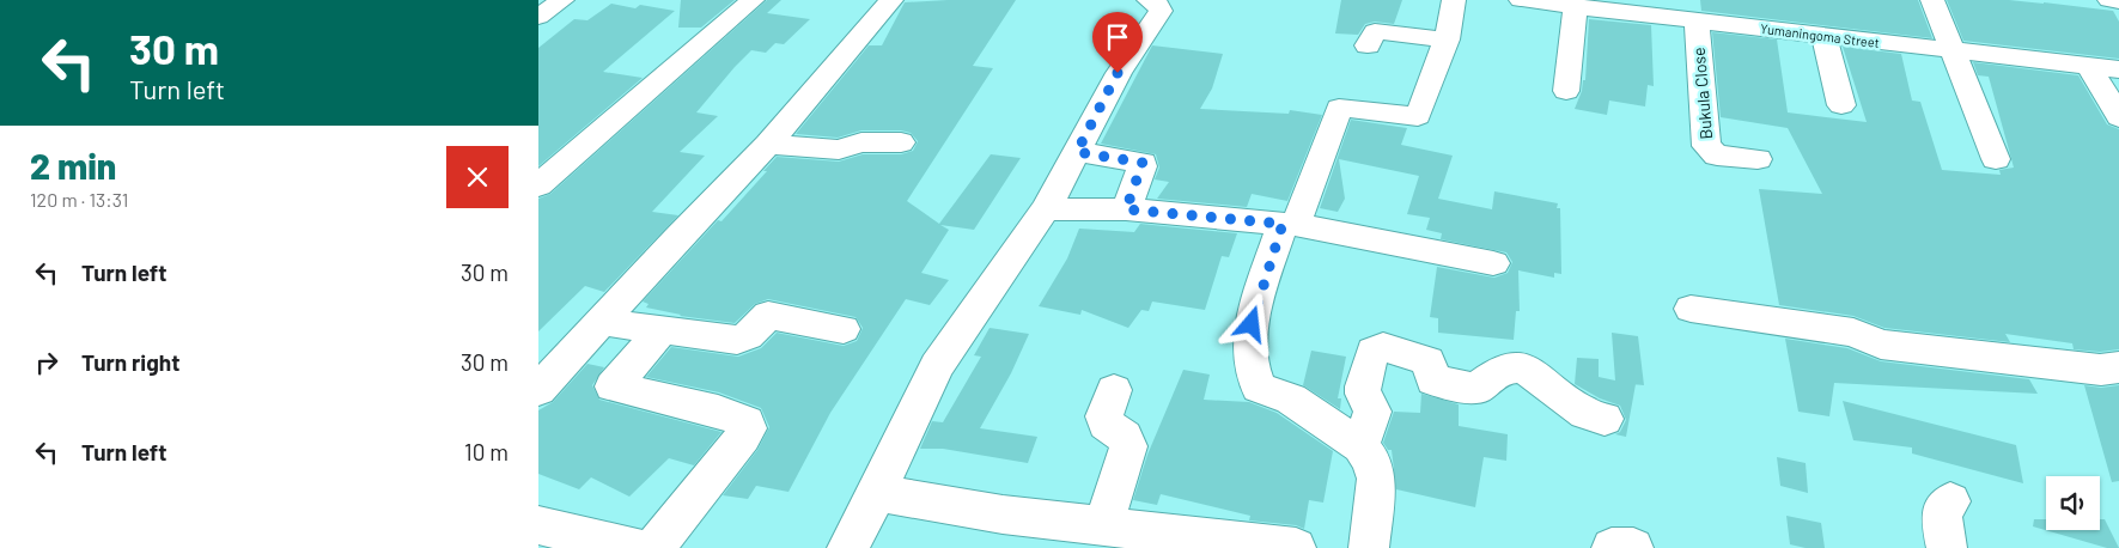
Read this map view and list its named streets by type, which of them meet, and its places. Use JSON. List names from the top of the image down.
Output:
{
  "streets": {
    "street": ["Yumaningoma Street", "Bukula Close"]
  },
  "crossings": [
    ["Yumaningoma Street", "Bukula Close"]
  ],
  "page": {
    "turn": ["30 m", "Turn left"],
    "heading": ["2 min", "120 m · 13:31"],
    "list": [
      {
        "name": "Turn left",
        "value": "30 m"
      },
      {
        "name": "Turn right",
        "value": "30 m"
      },
      {
        "name": "Turn left",
        "value": "10 m"
      }
    ]
  }
}
